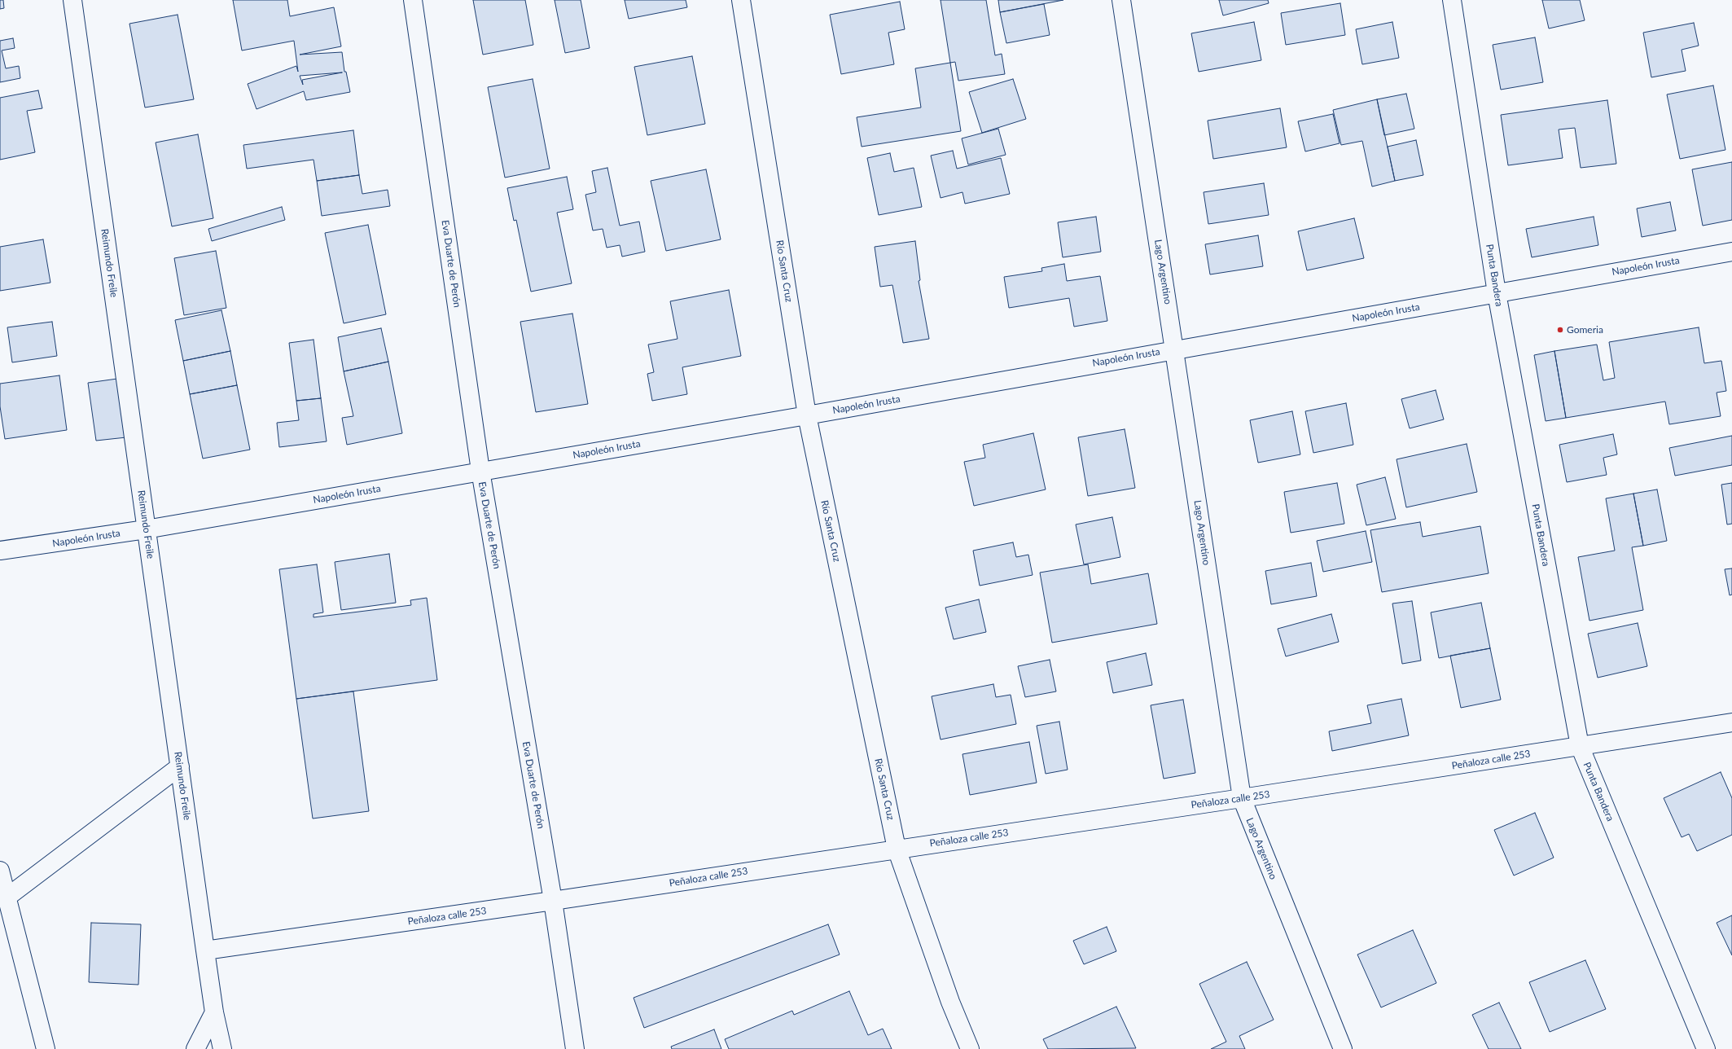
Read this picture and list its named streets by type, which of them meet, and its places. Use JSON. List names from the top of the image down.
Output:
{
  "streets": {
    "street": [
      "Reimundo Freile",
      "Eva Duarte de Perón",
      "Napoleón Irusta",
      "Río Santa Cruz",
      "Lago Argentino",
      "Punta Bandera",
      "Peñaloza calle 253"
    ]
  },
  "crossings": [
    ["Reimundo Freile", "Napoleón Irusta"],
    ["Reimundo Freile", "Peñaloza calle 253"],
    ["Eva Duarte de Perón", "Napoleón Irusta"],
    ["Eva Duarte de Perón", "Peñaloza calle 253"],
    ["Napoleón Irusta", "Río Santa Cruz"],
    ["Napoleón Irusta", "Lago Argentino"],
    ["Napoleón Irusta", "Punta Bandera"],
    ["Río Santa Cruz", "Peñaloza calle 253"],
    ["Lago Argentino", "Peñaloza calle 253"],
    ["Punta Bandera", "Peñaloza calle 253"]
  ],
  "places": ["Gomeria"]
}
